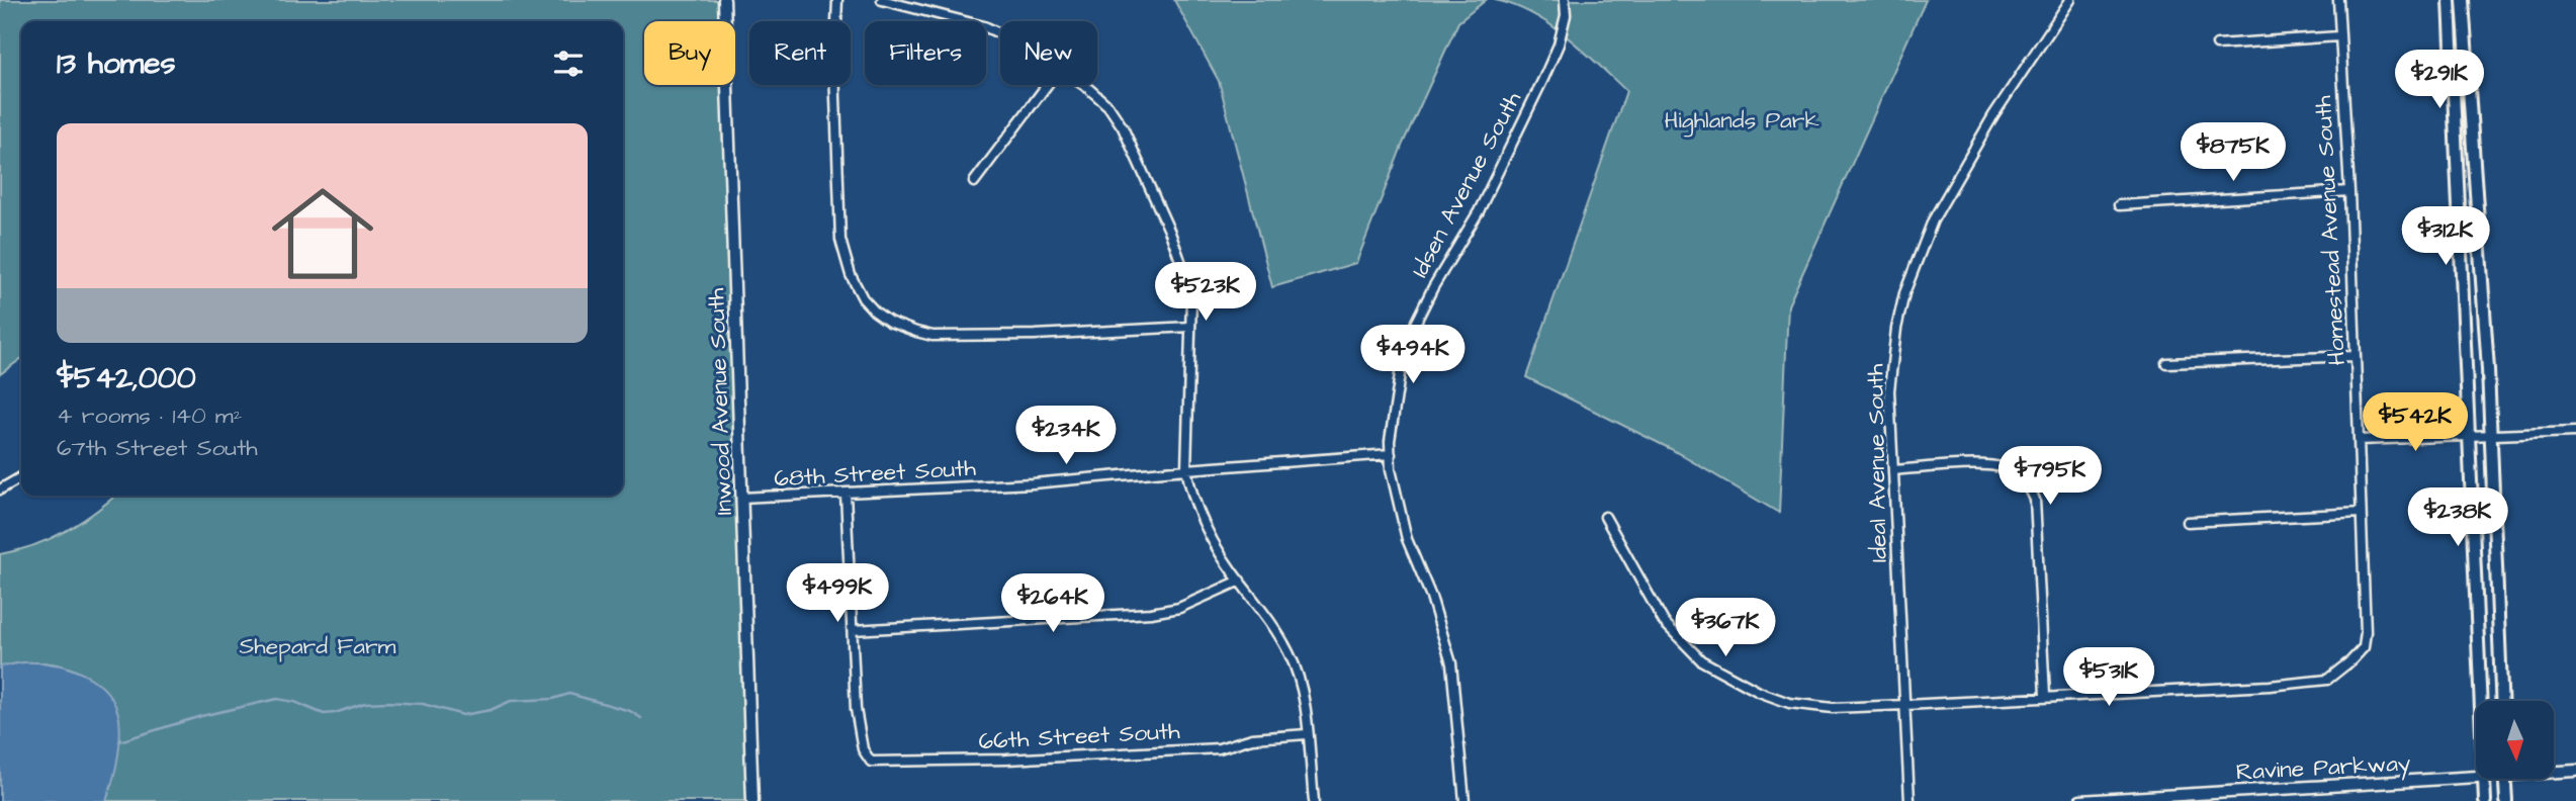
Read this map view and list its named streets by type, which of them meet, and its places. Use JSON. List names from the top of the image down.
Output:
{
  "streets": {
    "street": [
      "Idsen Avenue South",
      "Homestead Avenue South",
      "Inwood Avenue South",
      "Ideal Avenue South",
      "68th Street South",
      "66th Street South",
      "Ravine Parkway"
    ]
  },
  "crossings": [
    ["Idsen Avenue South", "68th Street South"],
    ["Inwood Avenue South", "68th Street South"]
  ],
  "parks": ["Highlands Park", "Shepard Farm"],
  "north": "bottom",
  "page": {
    "chip": [
      "Buy",
      "Rent",
      "Filters",
      "New"
    ],
    "heading": "13 homes",
    "price": [
      "$291K",
      "$875K",
      "$312K",
      "$523K",
      "$494K",
      "$542K",
      "$234K",
      "$795K",
      "$238K",
      "$499K",
      "$264K",
      "$367K",
      "$531K"
    ],
    "list": [
      {
        "name": "$542,000",
        "note": "4 rooms · 140 m² · 67th Street South"
      }
    ]
  }
}
